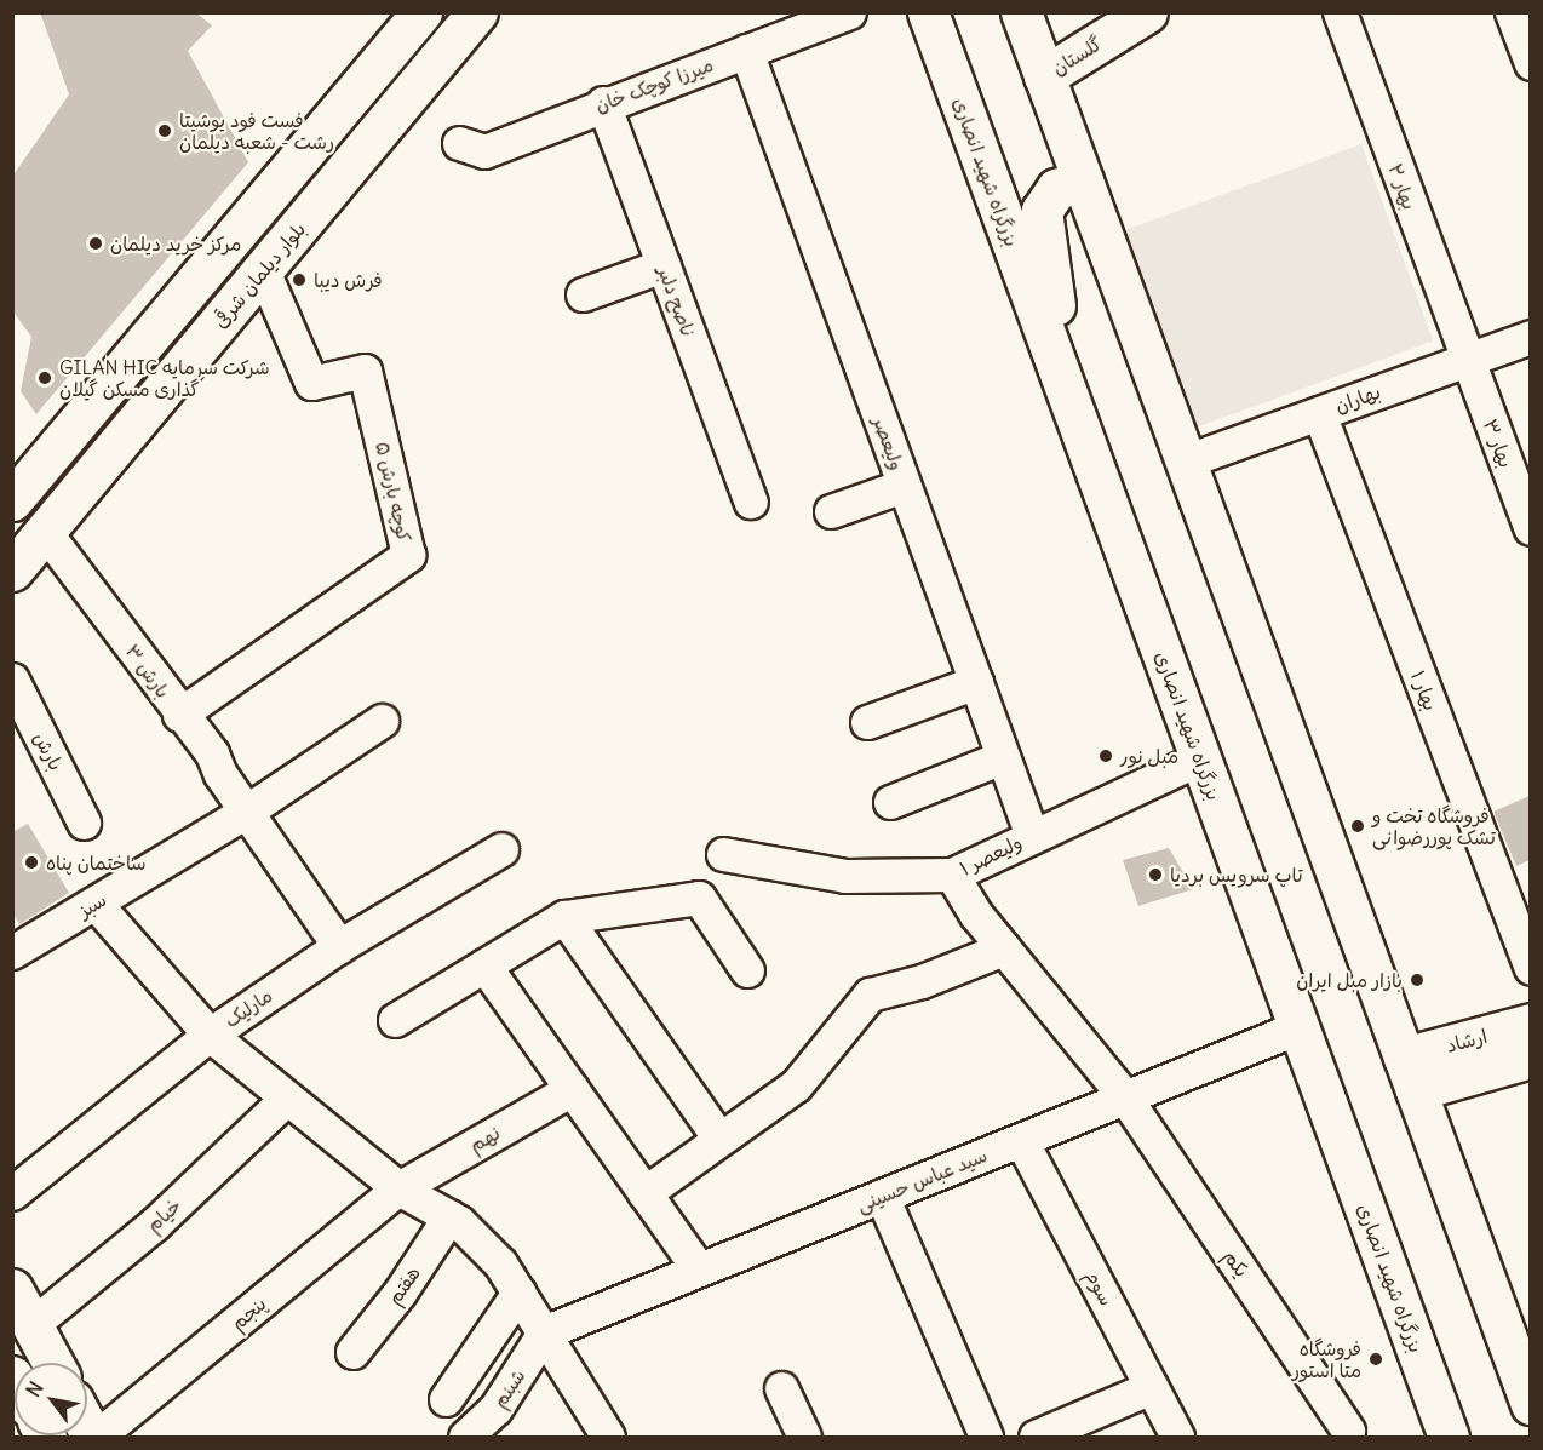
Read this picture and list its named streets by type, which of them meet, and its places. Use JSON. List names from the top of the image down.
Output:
{
  "streets": {
    "main road": [
      "گلستان",
      "بزرگراه شهید انصاری",
      "بلوار دیلمان شرقی",
      "ارشاد"
    ],
    "street": [
      "میرزا کوچک خان",
      "بهار ۲",
      "ناصح دلبر",
      "بهاران",
      "ولیعصر",
      "بهار ۳",
      "کوچه بارش ۵",
      "بارش ۳",
      "بهار ۱",
      "بارش",
      "ولیعصر ۱",
      "سبز",
      "مارلیک",
      "نهم",
      "سید عباس حسینی",
      "خیام",
      "یکم",
      "هفتم",
      "سوم",
      "پنجم",
      "شبنم"
    ]
  },
  "crossings": [
    ["میرزا کوچک خان", "ناصح دلبر"],
    ["میرزا کوچک خان", "ولیعصر"],
    ["بزرگراه شهید انصاری", "ولیعصر ۱"],
    ["بزرگراه شهید انصاری", "سید عباس حسینی"],
    ["بهار ۲", "بهاران"],
    ["بهار ۲", "بهار ۳"],
    ["بلوار دیلمان شرقی", "کوچه بارش ۵"],
    ["بلوار دیلمان شرقی", "بارش ۳"],
    ["بهاران", "بهار ۳"],
    ["بهاران", "بهار ۱"],
    ["ولیعصر", "ولیعصر ۱"],
    ["کوچه بارش ۵", "بارش ۳"],
    ["بارش ۳", "سبز"],
    ["بارش ۳", "مارلیک"],
    ["ولیعصر ۱", "یکم"],
    ["نهم", "پنجم"],
    ["سید عباس حسینی", "یکم"],
    ["سید عباس حسینی", "سوم"],
    ["سید عباس حسینی", "شبنم"]
  ],
  "places": [
    "فست فود یوشیتا رشت - شعبه دیلمان",
    "مرکز خرید دیلمان",
    "فرش دیبا",
    "GILAN HIC شرکت سرمایه گذاری مسکن گیلان",
    "مبل نور",
    "فروشگاه تخت و تشک پوررضوانی",
    "ساختمان پناه",
    "تاپ سرویس بردیا",
    "بازار مبل ایران",
    "فروشگاه متا استور"
  ],
  "north": "top left"
}
